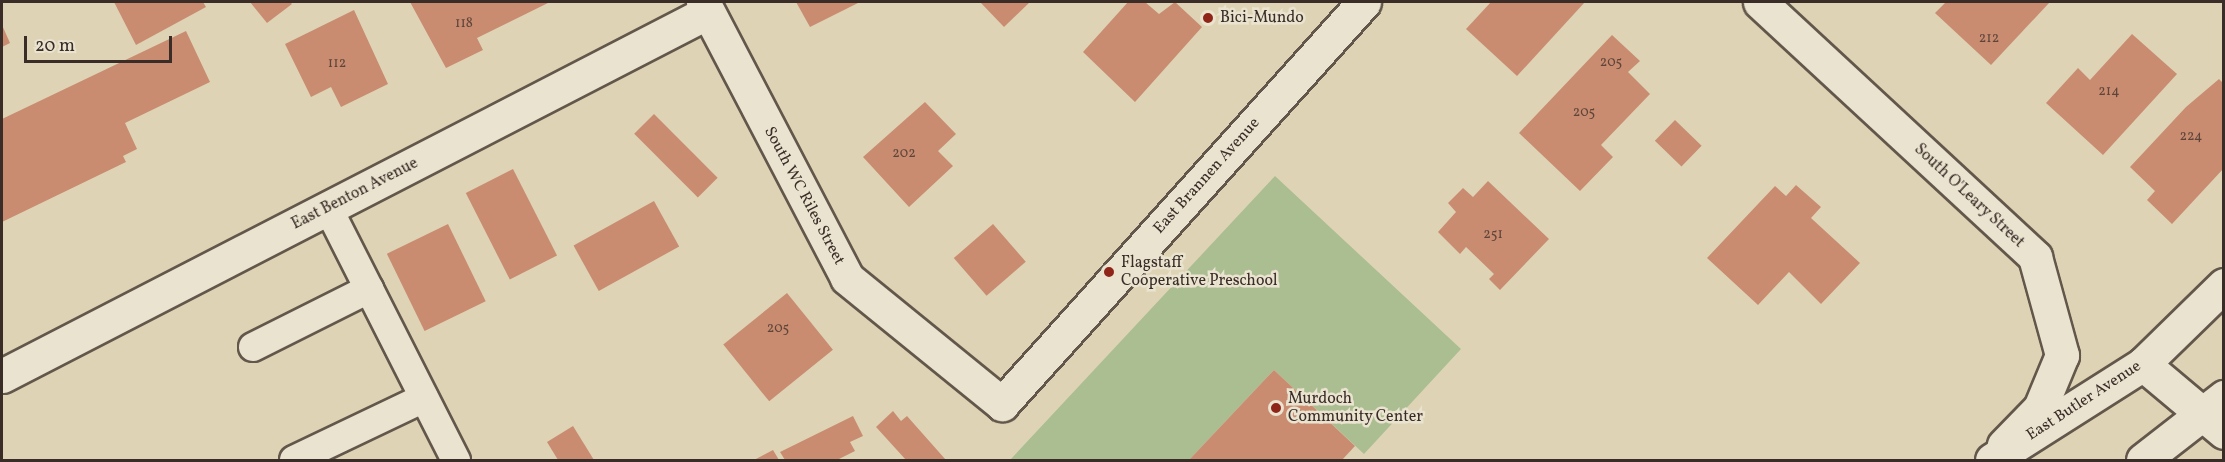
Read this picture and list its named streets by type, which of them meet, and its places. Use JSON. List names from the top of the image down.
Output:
{
  "streets": {
    "street": [
      "East Brannen Avenue",
      "East Benton Avenue",
      "South WC Riles Street",
      "South O'Leary Street",
      "East Butler Avenue"
    ]
  },
  "crossings": [
    ["East Brannen Avenue", "South WC Riles Street"],
    ["East Benton Avenue", "South WC Riles Street"],
    ["South O'Leary Street", "East Butler Avenue"]
  ],
  "places": ["Bici-Mundo", "Flagstaff Cooperative Preschool", "Murdoch Community Center"],
  "house_numbers": [
    "118",
    "212",
    "205",
    "112",
    "214",
    "205",
    "224",
    "202",
    "251",
    "205"
  ],
  "scale_bar": "20 m"
}
